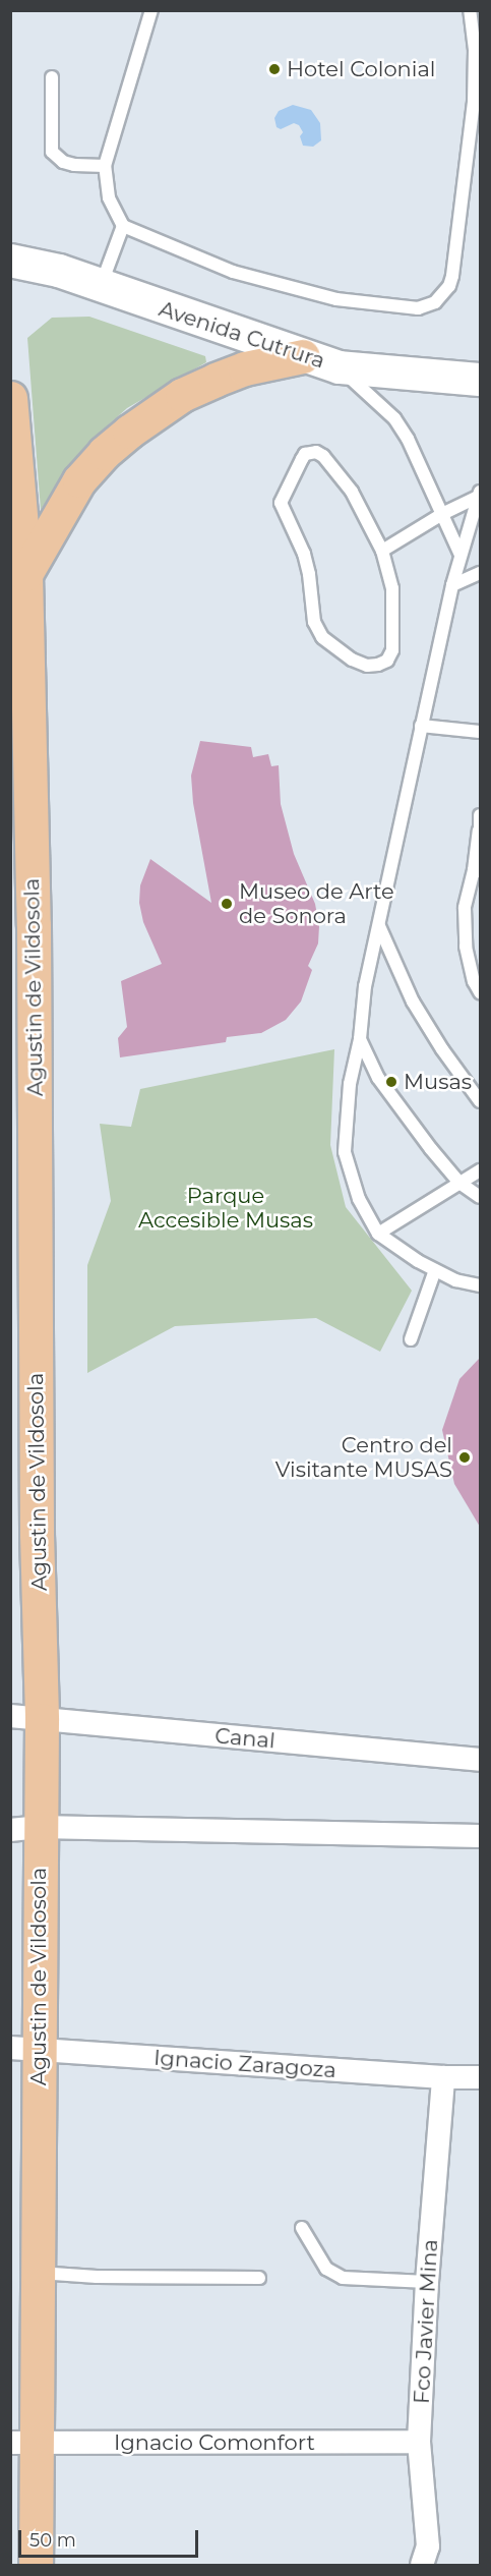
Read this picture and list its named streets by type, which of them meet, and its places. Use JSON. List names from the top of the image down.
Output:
{
  "streets": {
    "main road": ["Agustin de Vildosola"],
    "street": [
      "Avenida Cutrura",
      "Canal",
      "Ignacio Zaragoza",
      "Fco Javier Mina",
      "Ignacio Comonfort"
    ]
  },
  "crossings": [
    ["Agustin de Vildosola", "Canal"],
    ["Agustin de Vildosola", "Ignacio Zaragoza"],
    ["Agustin de Vildosola", "Ignacio Comonfort"],
    ["Ignacio Zaragoza", "Fco Javier Mina"],
    ["Fco Javier Mina", "Ignacio Comonfort"]
  ],
  "parks": ["Parque Accesible Musas"],
  "places": [
    "Hotel Colonial",
    "Museo de Arte de Sonora",
    "Musas",
    "Centro del Visitante MUSAS"
  ],
  "scale_bar": "50 m"
}
